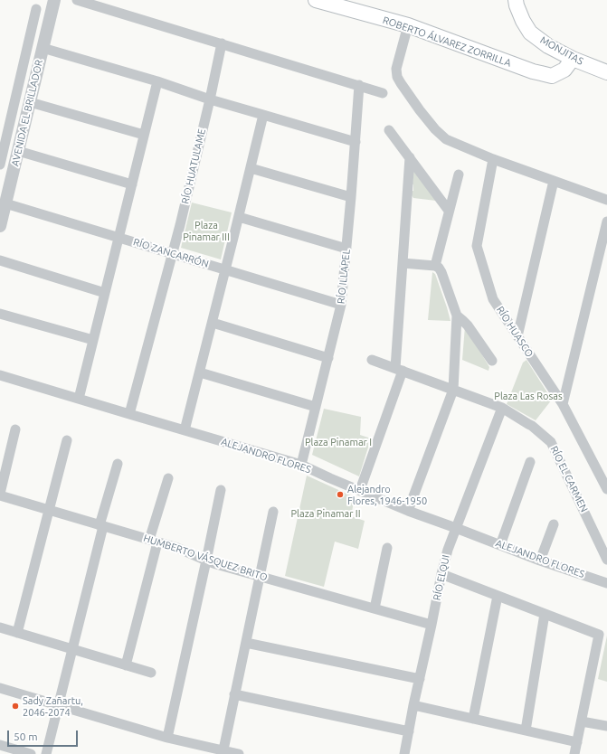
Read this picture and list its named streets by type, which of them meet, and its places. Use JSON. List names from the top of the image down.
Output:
{
  "streets": {
    "main road": ["ROBERTO ÁLVAREZ ZORRILLA", "MONJITAS"],
    "street": [
      "AVENIDA EL BRILLADOR",
      "RÍO HUATULAME",
      "RÍO ZANCARRÓN",
      "RÍO ILLAPEL",
      "RÍO HUASCO",
      "ALEJANDRO FLORES",
      "RÍO EL CARMEN",
      "HUMBERTO VÁSQUEZ BRITO",
      "RÍO ELQUI"
    ]
  },
  "crossings": [
    ["ROBERTO ÁLVAREZ ZORRILLA", "MONJITAS"],
    ["AVENIDA EL BRILLADOR", "RÍO ZANCARRÓN"],
    ["RÍO HUATULAME", "RÍO ZANCARRÓN"],
    ["RÍO HUATULAME", "ALEJANDRO FLORES"],
    ["RÍO ZANCARRÓN", "RÍO ILLAPEL"],
    ["RÍO ILLAPEL", "ALEJANDRO FLORES"],
    ["ALEJANDRO FLORES", "RÍO ELQUI"],
    ["RÍO EL CARMEN", "RÍO ELQUI"],
    ["HUMBERTO VÁSQUEZ BRITO", "RÍO ELQUI"]
  ],
  "parks": [
    "Plaza Pinamar III",
    "Plaza Las Rosas",
    "Plaza Pinamar I",
    "Plaza Pinamar II"
  ],
  "places": ["Alejandro Flores, 1946-1950", "Sady Zañartu, 2046-2074"],
  "scale_bar": "50 m"
}
